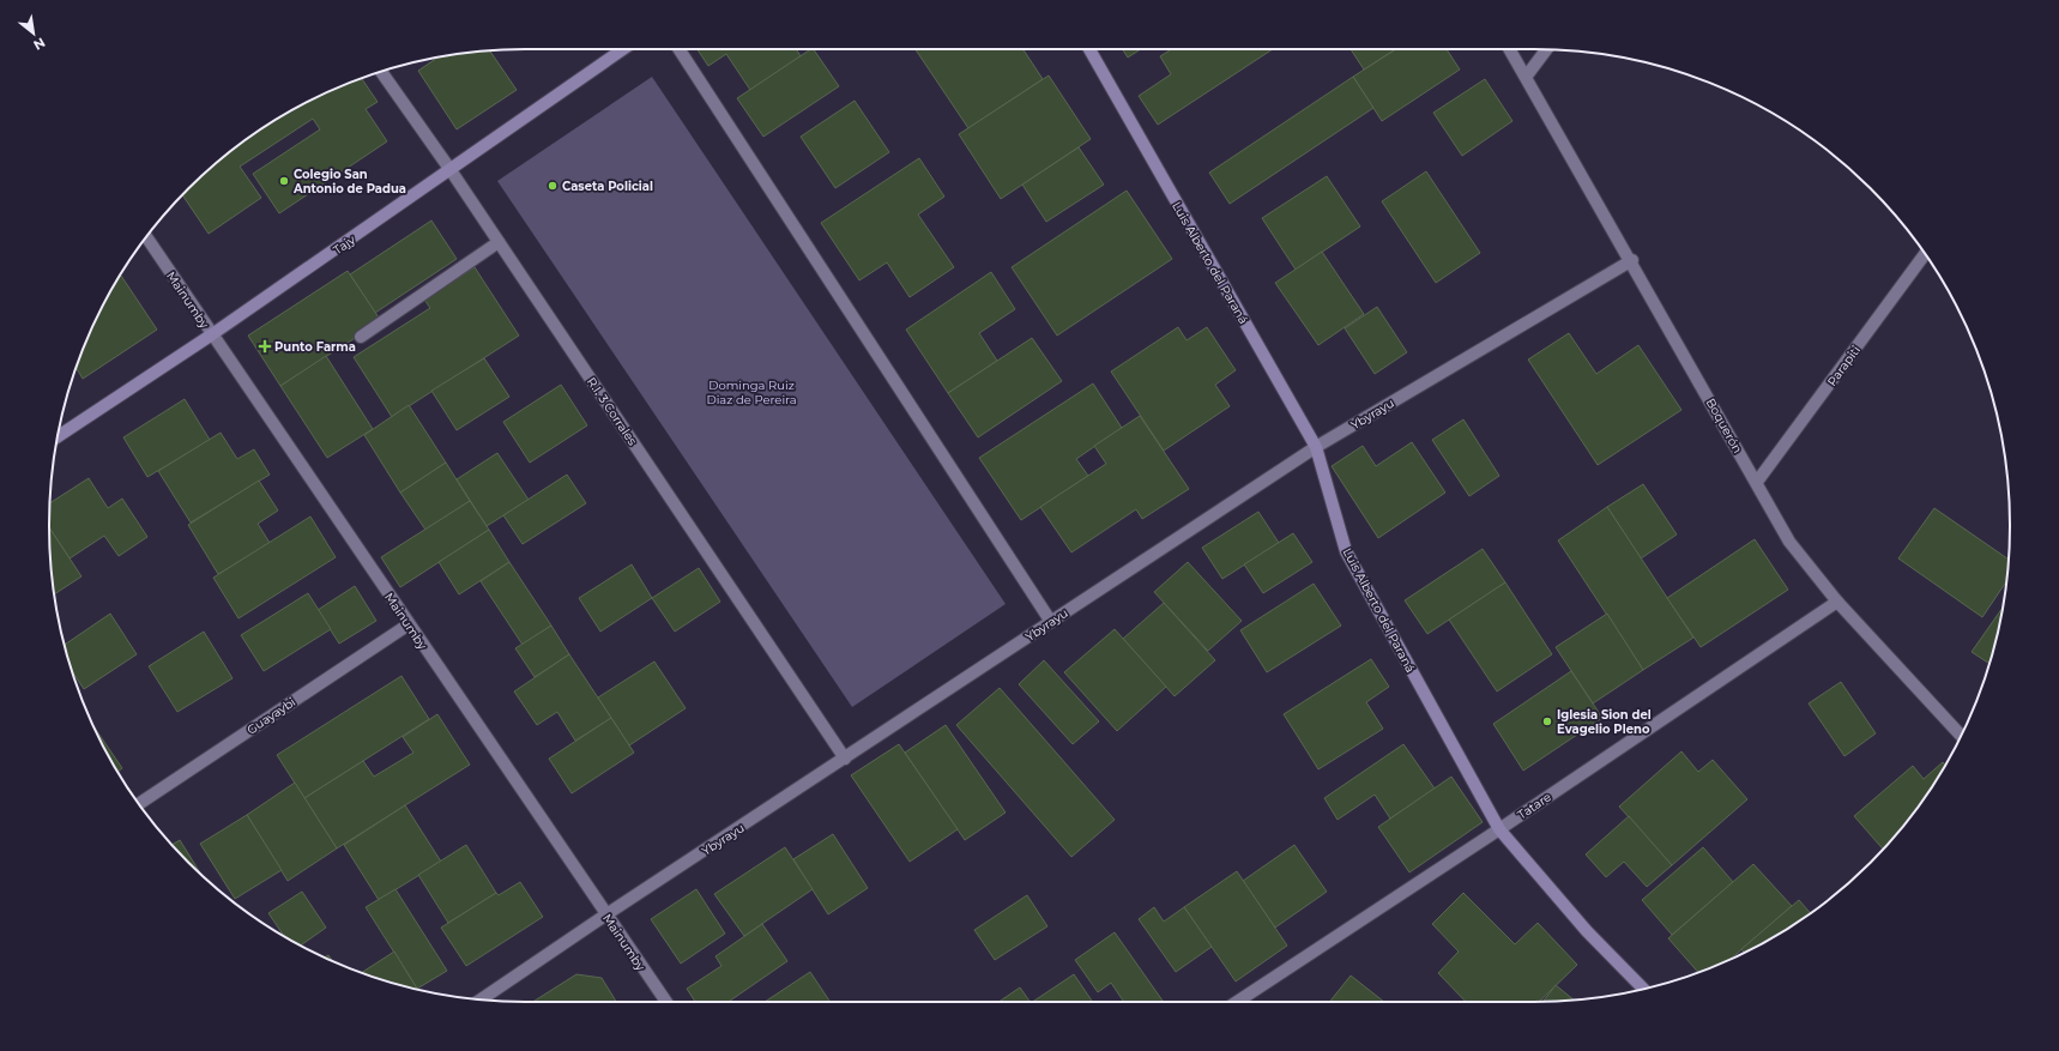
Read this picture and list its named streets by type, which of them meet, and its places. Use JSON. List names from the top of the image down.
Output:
{
  "streets": {
    "main road": ["Tajy", "Luis Alberto del Paraná"],
    "street": [
      "Mainumby",
      "Parapiti",
      "R.I. 3 Corrales",
      "Ybyrayu",
      "Boquerón",
      "Guayaybi",
      "Tatare"
    ]
  },
  "crossings": [
    ["Tajy", "Mainumby"],
    ["Tajy", "R.I. 3 Corrales"],
    ["Luis Alberto del Paraná", "Ybyrayu"],
    ["Luis Alberto del Paraná", "Tatare"],
    ["Mainumby", "Ybyrayu"],
    ["Mainumby", "Guayaybi"],
    ["Parapiti", "Boquerón"],
    ["R.I. 3 Corrales", "Ybyrayu"],
    ["Ybyrayu", "Boquerón"],
    ["Boquerón", "Tatare"]
  ],
  "parks": ["Dominga Ruiz Diaz de Pereira"],
  "places": {
    "other": ["Colegio San Antonio de Padua", "Caseta Policial", "Iglesia Sion del Evagelio Pleno"],
    "health": ["Punto Farma"]
  },
  "north": "bottom right"
}
